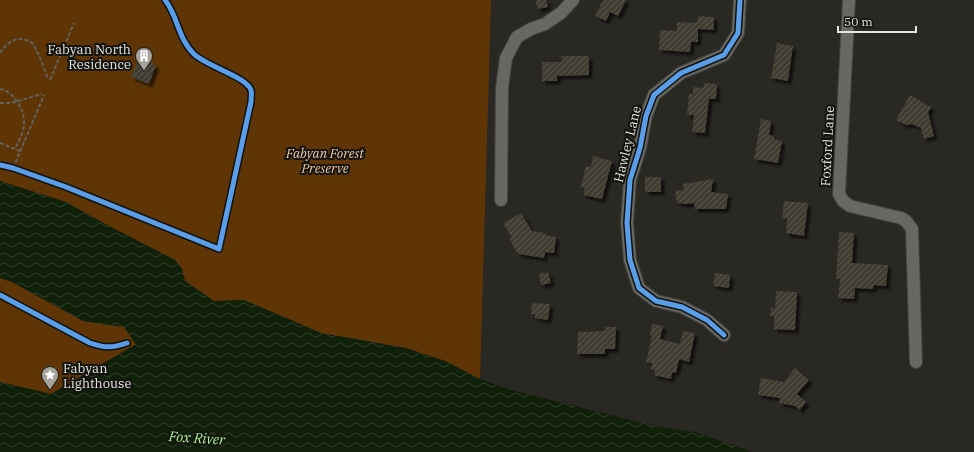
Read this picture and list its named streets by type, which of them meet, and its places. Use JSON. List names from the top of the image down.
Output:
{
  "streets": {
    "street": ["Hawley Lane", "Foxford Lane"]
  },
  "water": ["Fox River"],
  "parks": ["Fabyan Forest Preserve"],
  "places": {
    "building": ["Fabyan North Residence"],
    "place": ["Fabyan Lighthouse"]
  },
  "scale_bar": "50 m"
}
